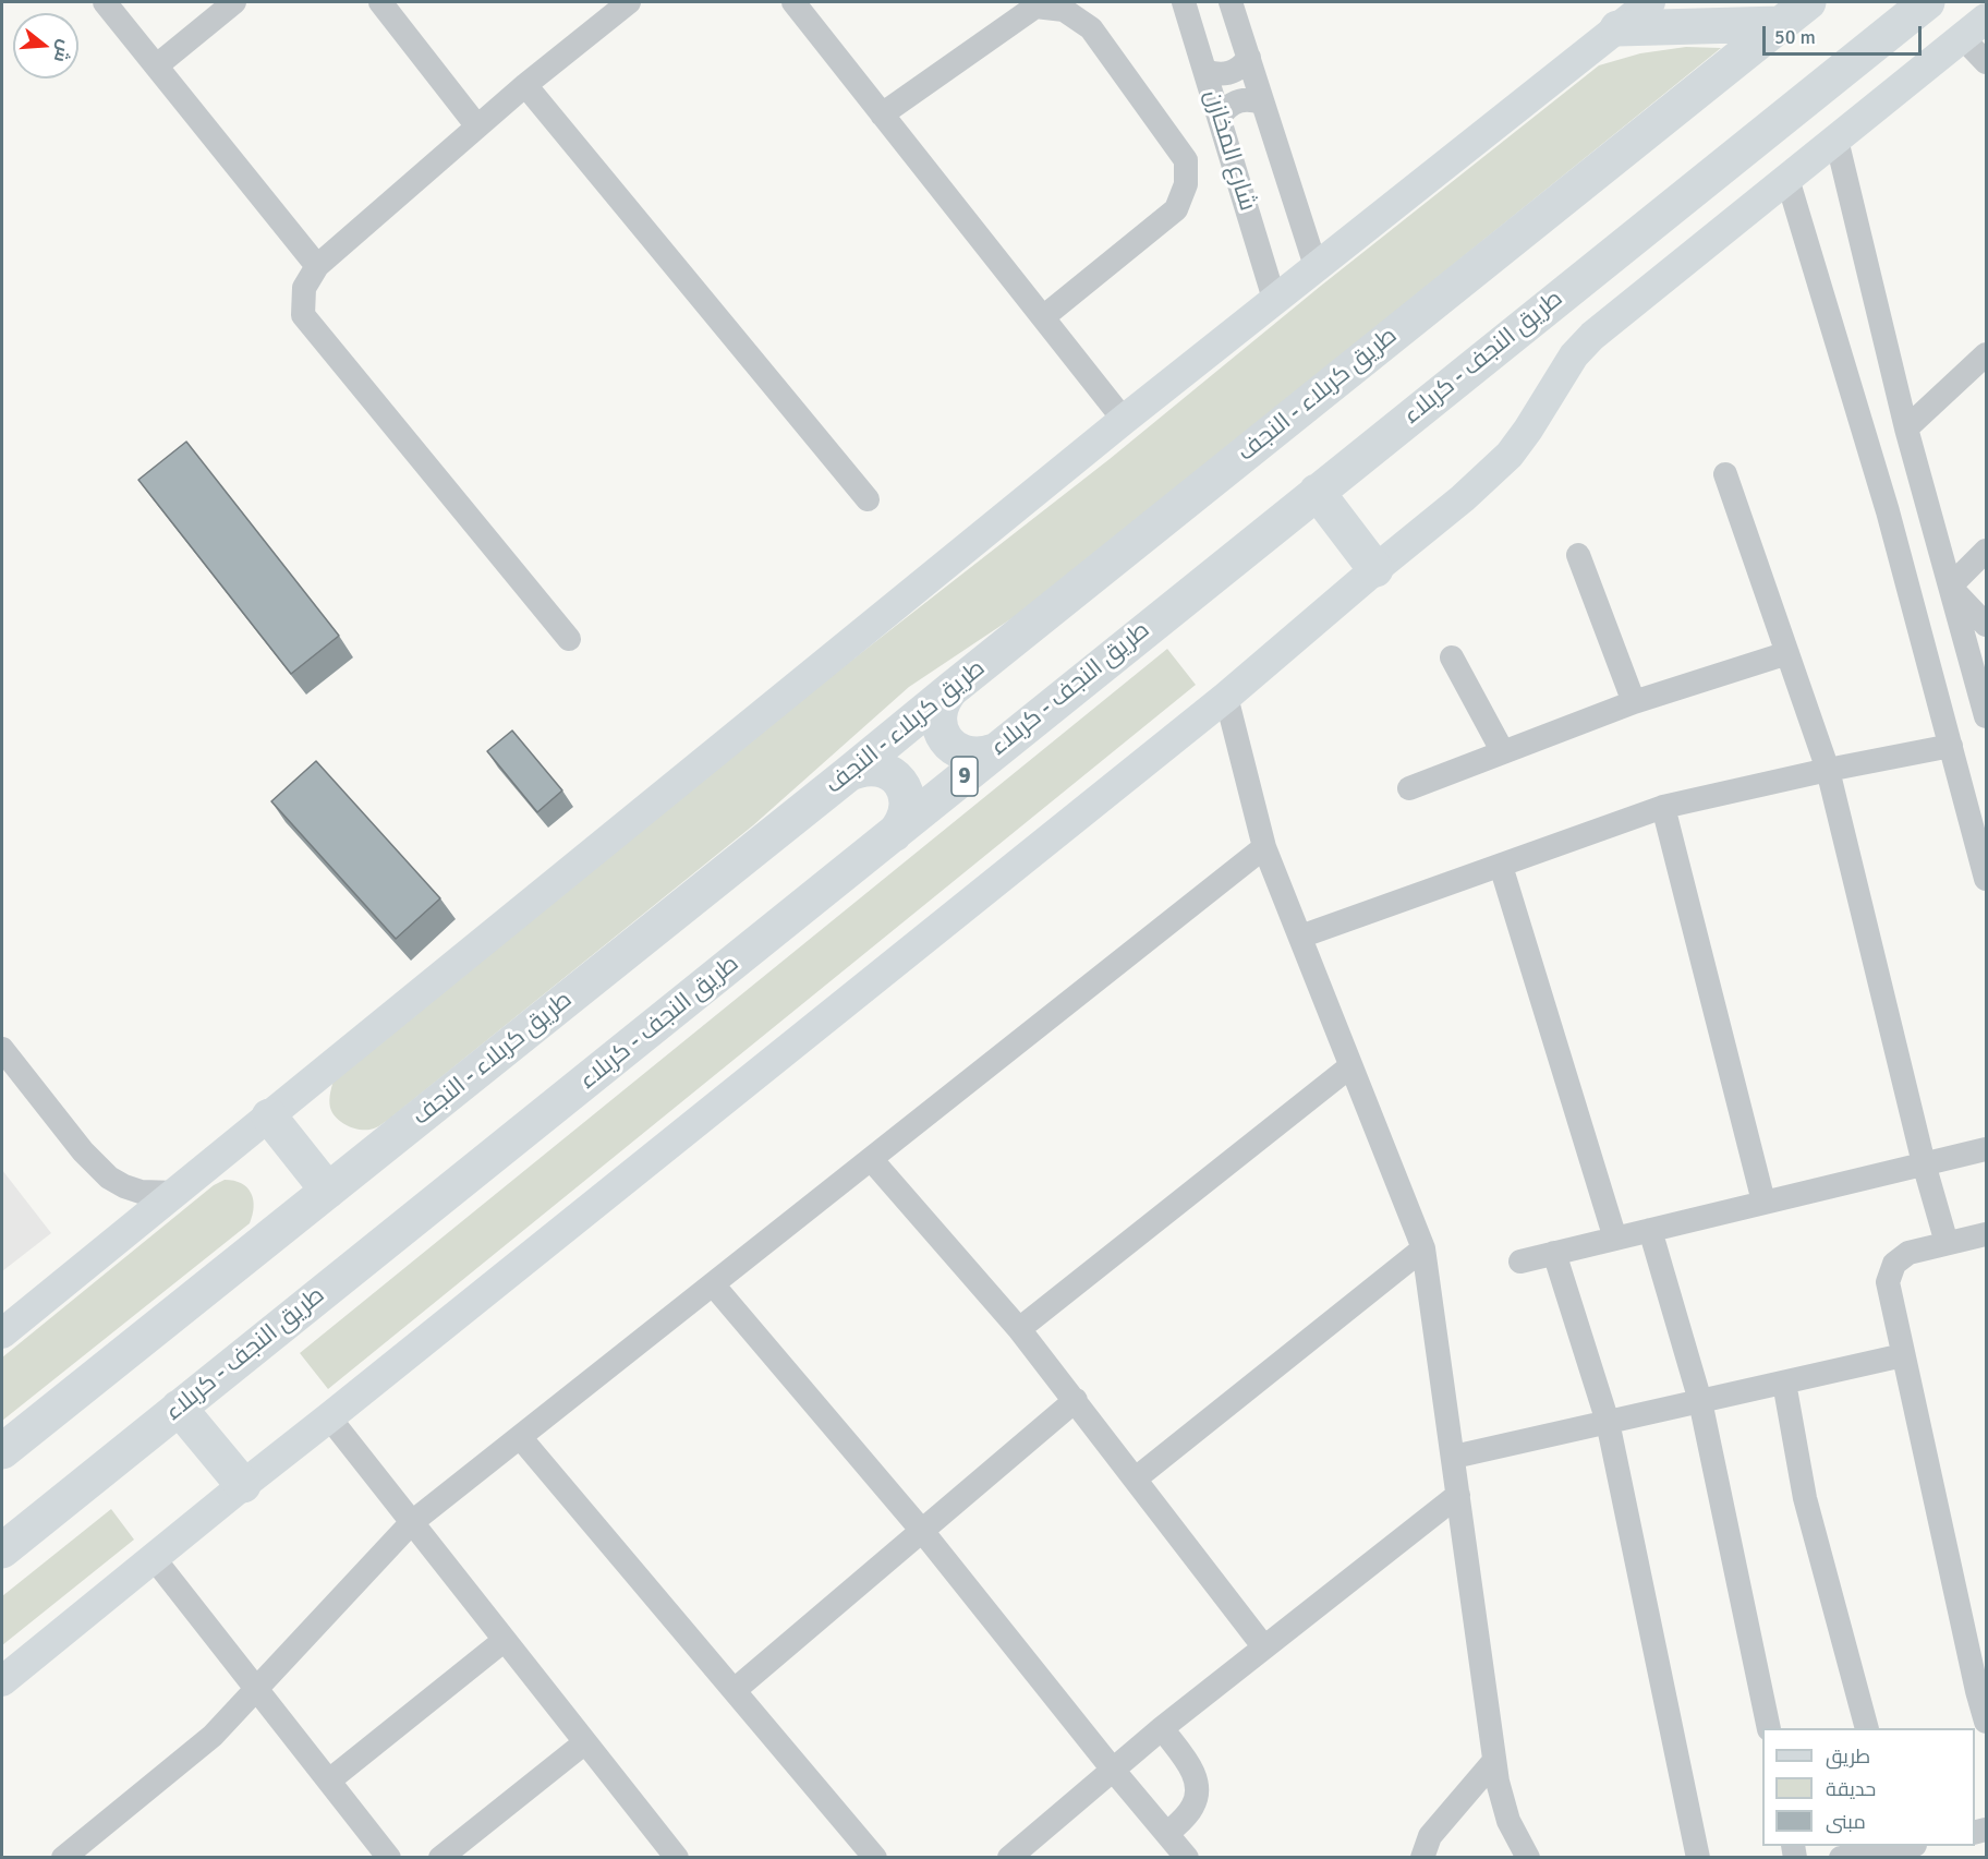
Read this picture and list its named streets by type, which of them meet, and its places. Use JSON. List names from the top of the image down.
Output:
{
  "streets": {
    "highway": ["طريق النجف - كربلاء", "طريق كربلاء - النجف", "9"],
    "street": ["شارع المخازن"]
  },
  "legend": ["طريق", "حديقة", "مبنى"],
  "scale_bar": "50 m",
  "north": "right"
}
